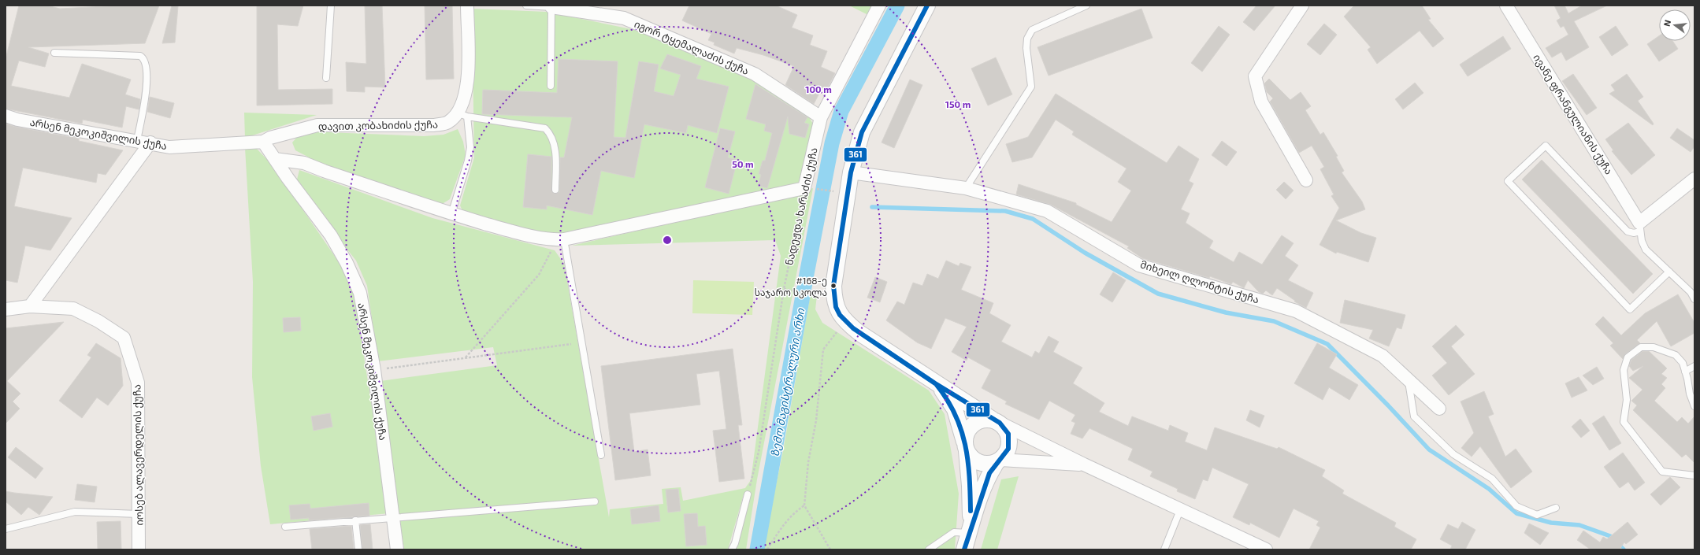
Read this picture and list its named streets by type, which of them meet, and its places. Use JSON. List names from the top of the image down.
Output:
{
  "streets": {
    "street": [
      "იგორ ტყემალაძის ქუჩა",
      "ივანე ფრანგულიანის ქუჩა",
      "დავით კობახიძის ქუჩა",
      "არსენ მეკოკიშვილის ქუჩა",
      "ნადეჟდა ხარაძის ქუჩა",
      "მიხეილ ღლონტის ქუჩა",
      "იოსებ ალავერდელის ქუჩა"
    ]
  },
  "crossings": [
    ["იგორ ტყემალაძის ქუჩა", "ნადეჟდა ხარაძის ქუჩა"],
    ["დავით კობახიძის ქუჩა", "არსენ მეკოკიშვილის ქუჩა"]
  ],
  "water": ["ზემო მაგისტრალური არხი"],
  "places": ["#168-ე საჯარო სკოლა"],
  "lines": ["transit line 361"],
  "north": "left",
  "rings": ["100 m", "150 m", "50 m"]
}
